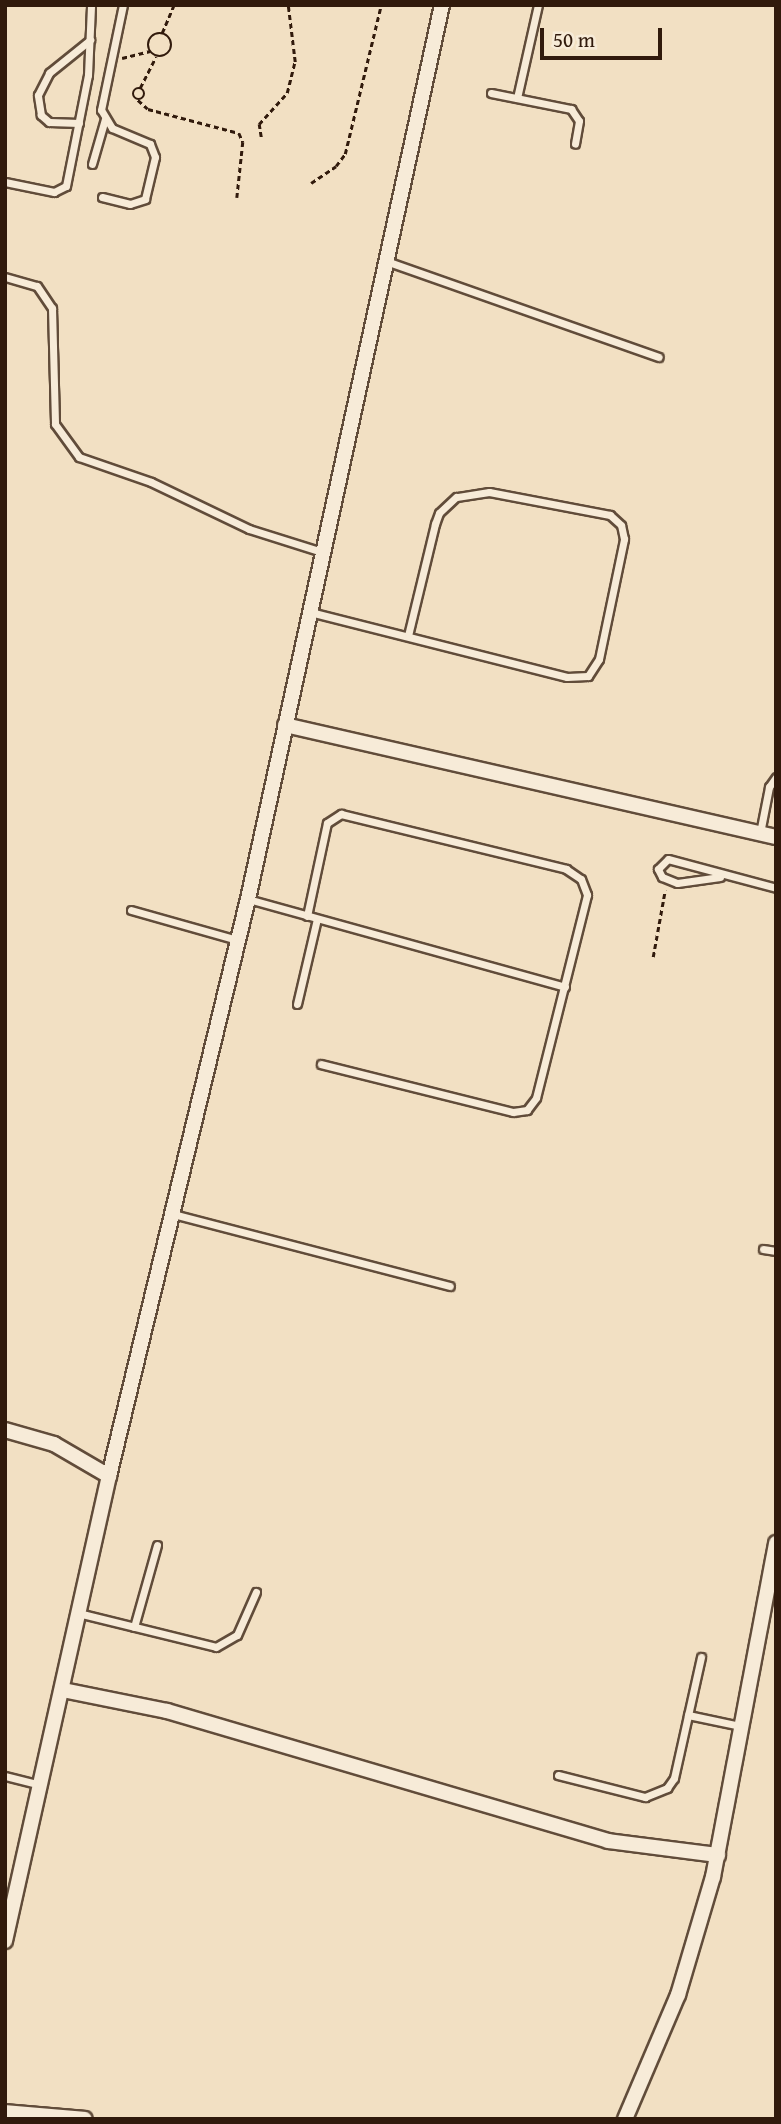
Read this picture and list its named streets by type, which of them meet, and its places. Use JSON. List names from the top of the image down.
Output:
{
  "scale_bar": "50 m"
}
